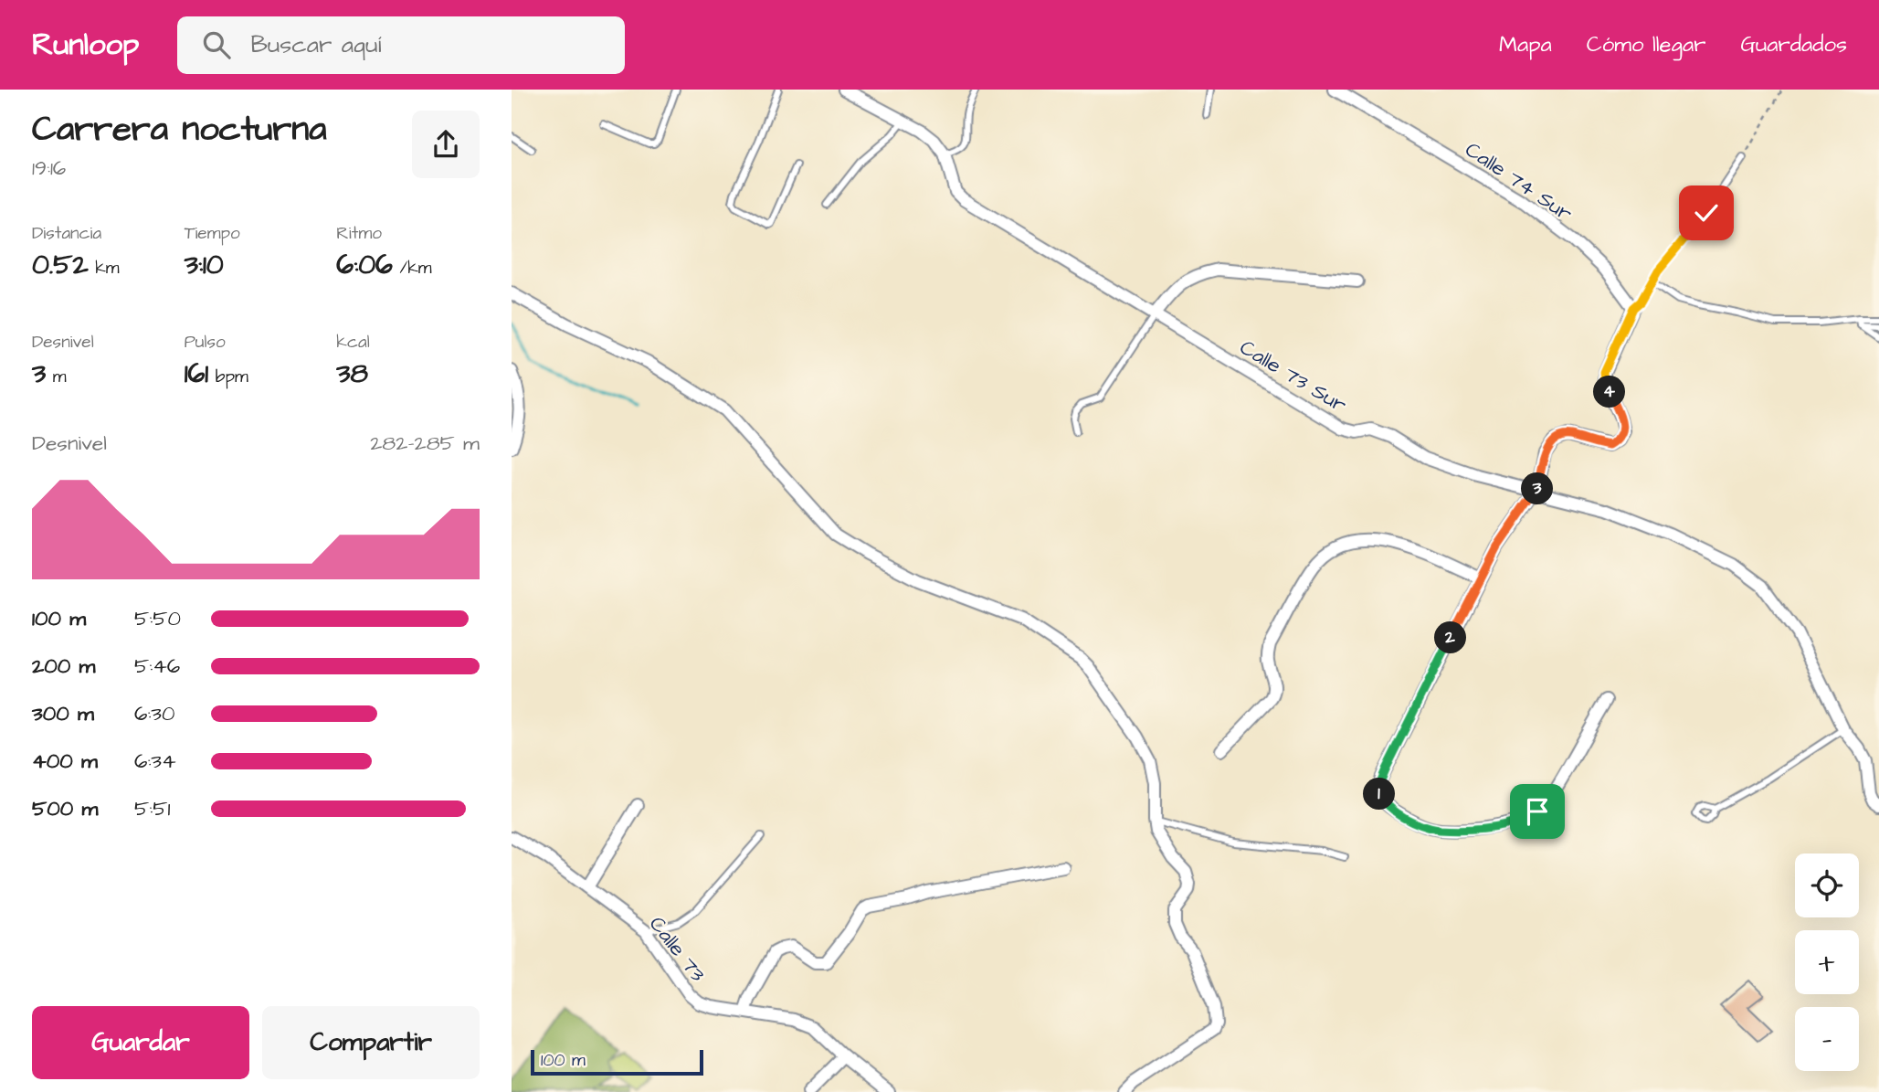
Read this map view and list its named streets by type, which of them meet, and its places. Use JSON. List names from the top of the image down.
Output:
{
  "streets": {
    "street": ["Calle 74 Sur", "Calle 73 Sur", "Calle 73"]
  },
  "scale_bar": "100 m",
  "page": {
    "header": "Runloop",
    "search": "Buscar aquí",
    "nav": ["Mapa", "Cómo llegar", "Guardados"],
    "heading": ["Carrera nocturna", "19:16"],
    "stats": [
      ["Distancia", "0.52 km"],
      ["Tiempo", "3:10"],
      ["Ritmo", "6:06 /km"],
      ["Desnivel", "3 m"],
      ["Pulso", "161 bpm"],
      ["kcal", "38"]
    ],
    "pins": [
      "4",
      "3",
      "2",
      "1"
    ],
    "chart": ["Desnivel", "282–285 m"],
    "list": [
      {
        "name": "100 m",
        "note": "5:50"
      },
      {
        "name": "200 m",
        "note": "5:46"
      },
      {
        "name": "300 m",
        "note": "6:30"
      },
      {
        "name": "400 m",
        "note": "6:34"
      },
      {
        "name": "500 m",
        "note": "5:51"
      }
    ],
    "map_buttons": ["+", "−"],
    "buttons": ["Guardar", "Compartir"],
    "scale": "100 m"
  }
}
